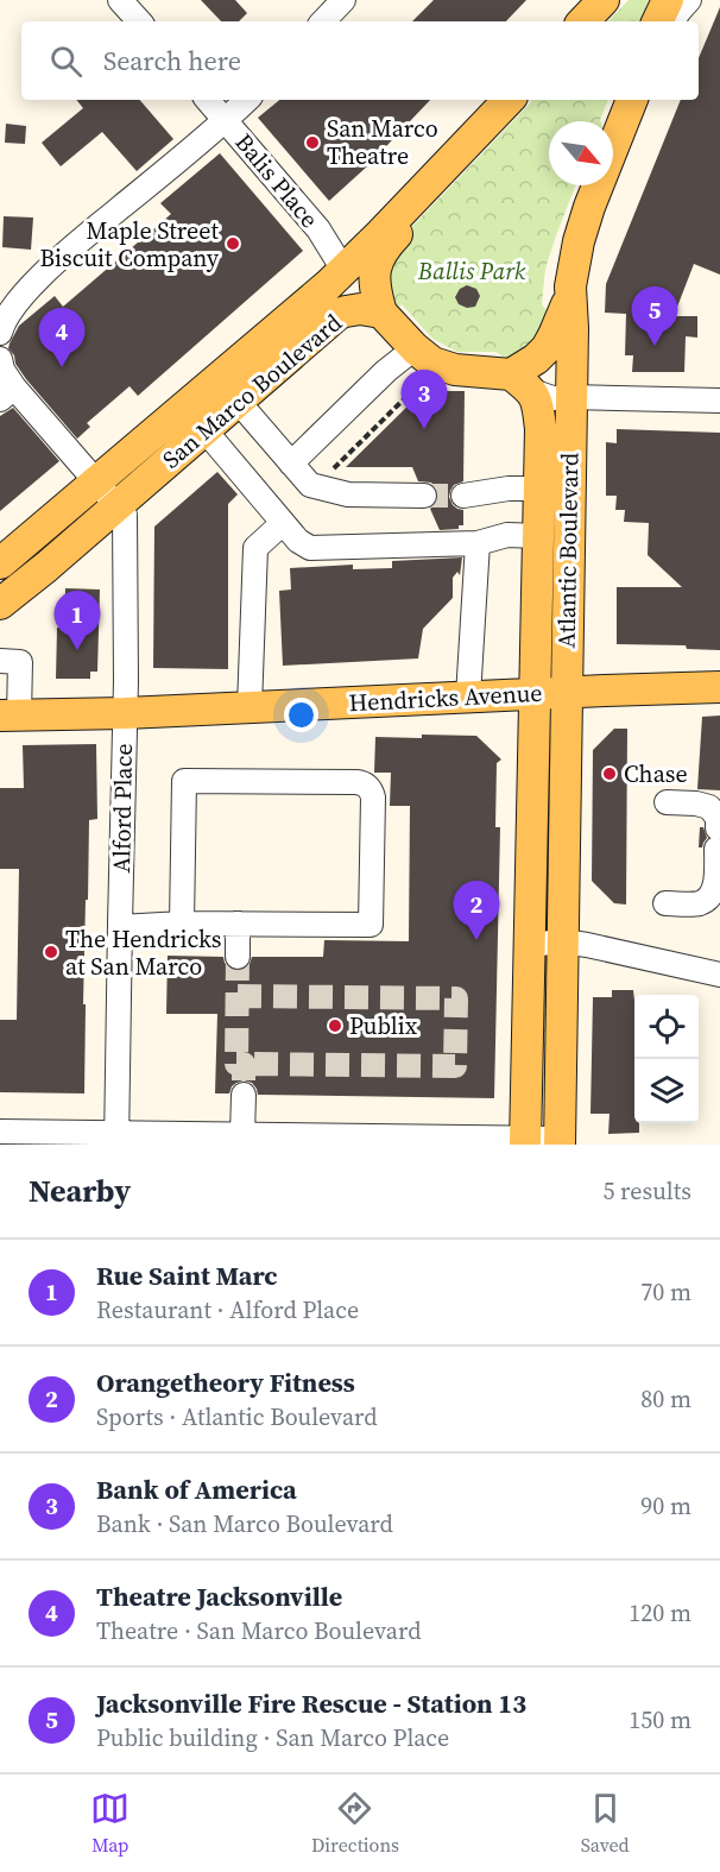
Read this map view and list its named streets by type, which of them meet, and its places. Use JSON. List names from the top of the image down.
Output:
{
  "streets": {
    "main road": ["San Marco Boulevard", "Atlantic Boulevard", "Hendricks Avenue"],
    "street": ["Balis Place", "Alford Place"]
  },
  "crossings": [
    ["Balis Place", "San Marco Boulevard"],
    ["San Marco Boulevard", "Alford Place"],
    ["Atlantic Boulevard", "Hendricks Avenue"],
    ["Hendricks Avenue", "Alford Place"]
  ],
  "parks": ["Ballis Park"],
  "places": [
    "San Marco Theatre",
    "Maple Street Biscuit Company",
    "Chase",
    "The Hendricks at San Marco",
    "Publix"
  ],
  "north": "bottom right",
  "page": {
    "search": "Search here",
    "pins": [
      "5",
      "4",
      "3",
      "1",
      "2"
    ],
    "heading": ["Nearby", "5 results"],
    "list": [
      {
        "mark": "1",
        "name": "Rue Saint Marc",
        "note": "Restaurant · Alford Place",
        "value": "70 m"
      },
      {
        "mark": "2",
        "name": "Orangetheory Fitness",
        "note": "Sports · Atlantic Boulevard",
        "value": "80 m"
      },
      {
        "mark": "3",
        "name": "Bank of America",
        "note": "Bank · San Marco Boulevard",
        "value": "90 m"
      },
      {
        "mark": "4",
        "name": "Theatre Jacksonville",
        "note": "Theatre · San Marco Boulevard",
        "value": "120 m"
      },
      {
        "mark": "5",
        "name": "Jacksonville Fire Rescue - Station 13",
        "note": "Public building · San Marco Place",
        "value": "150 m"
      }
    ],
    "nav": ["Map", "Directions", "Saved"]
  }
}
